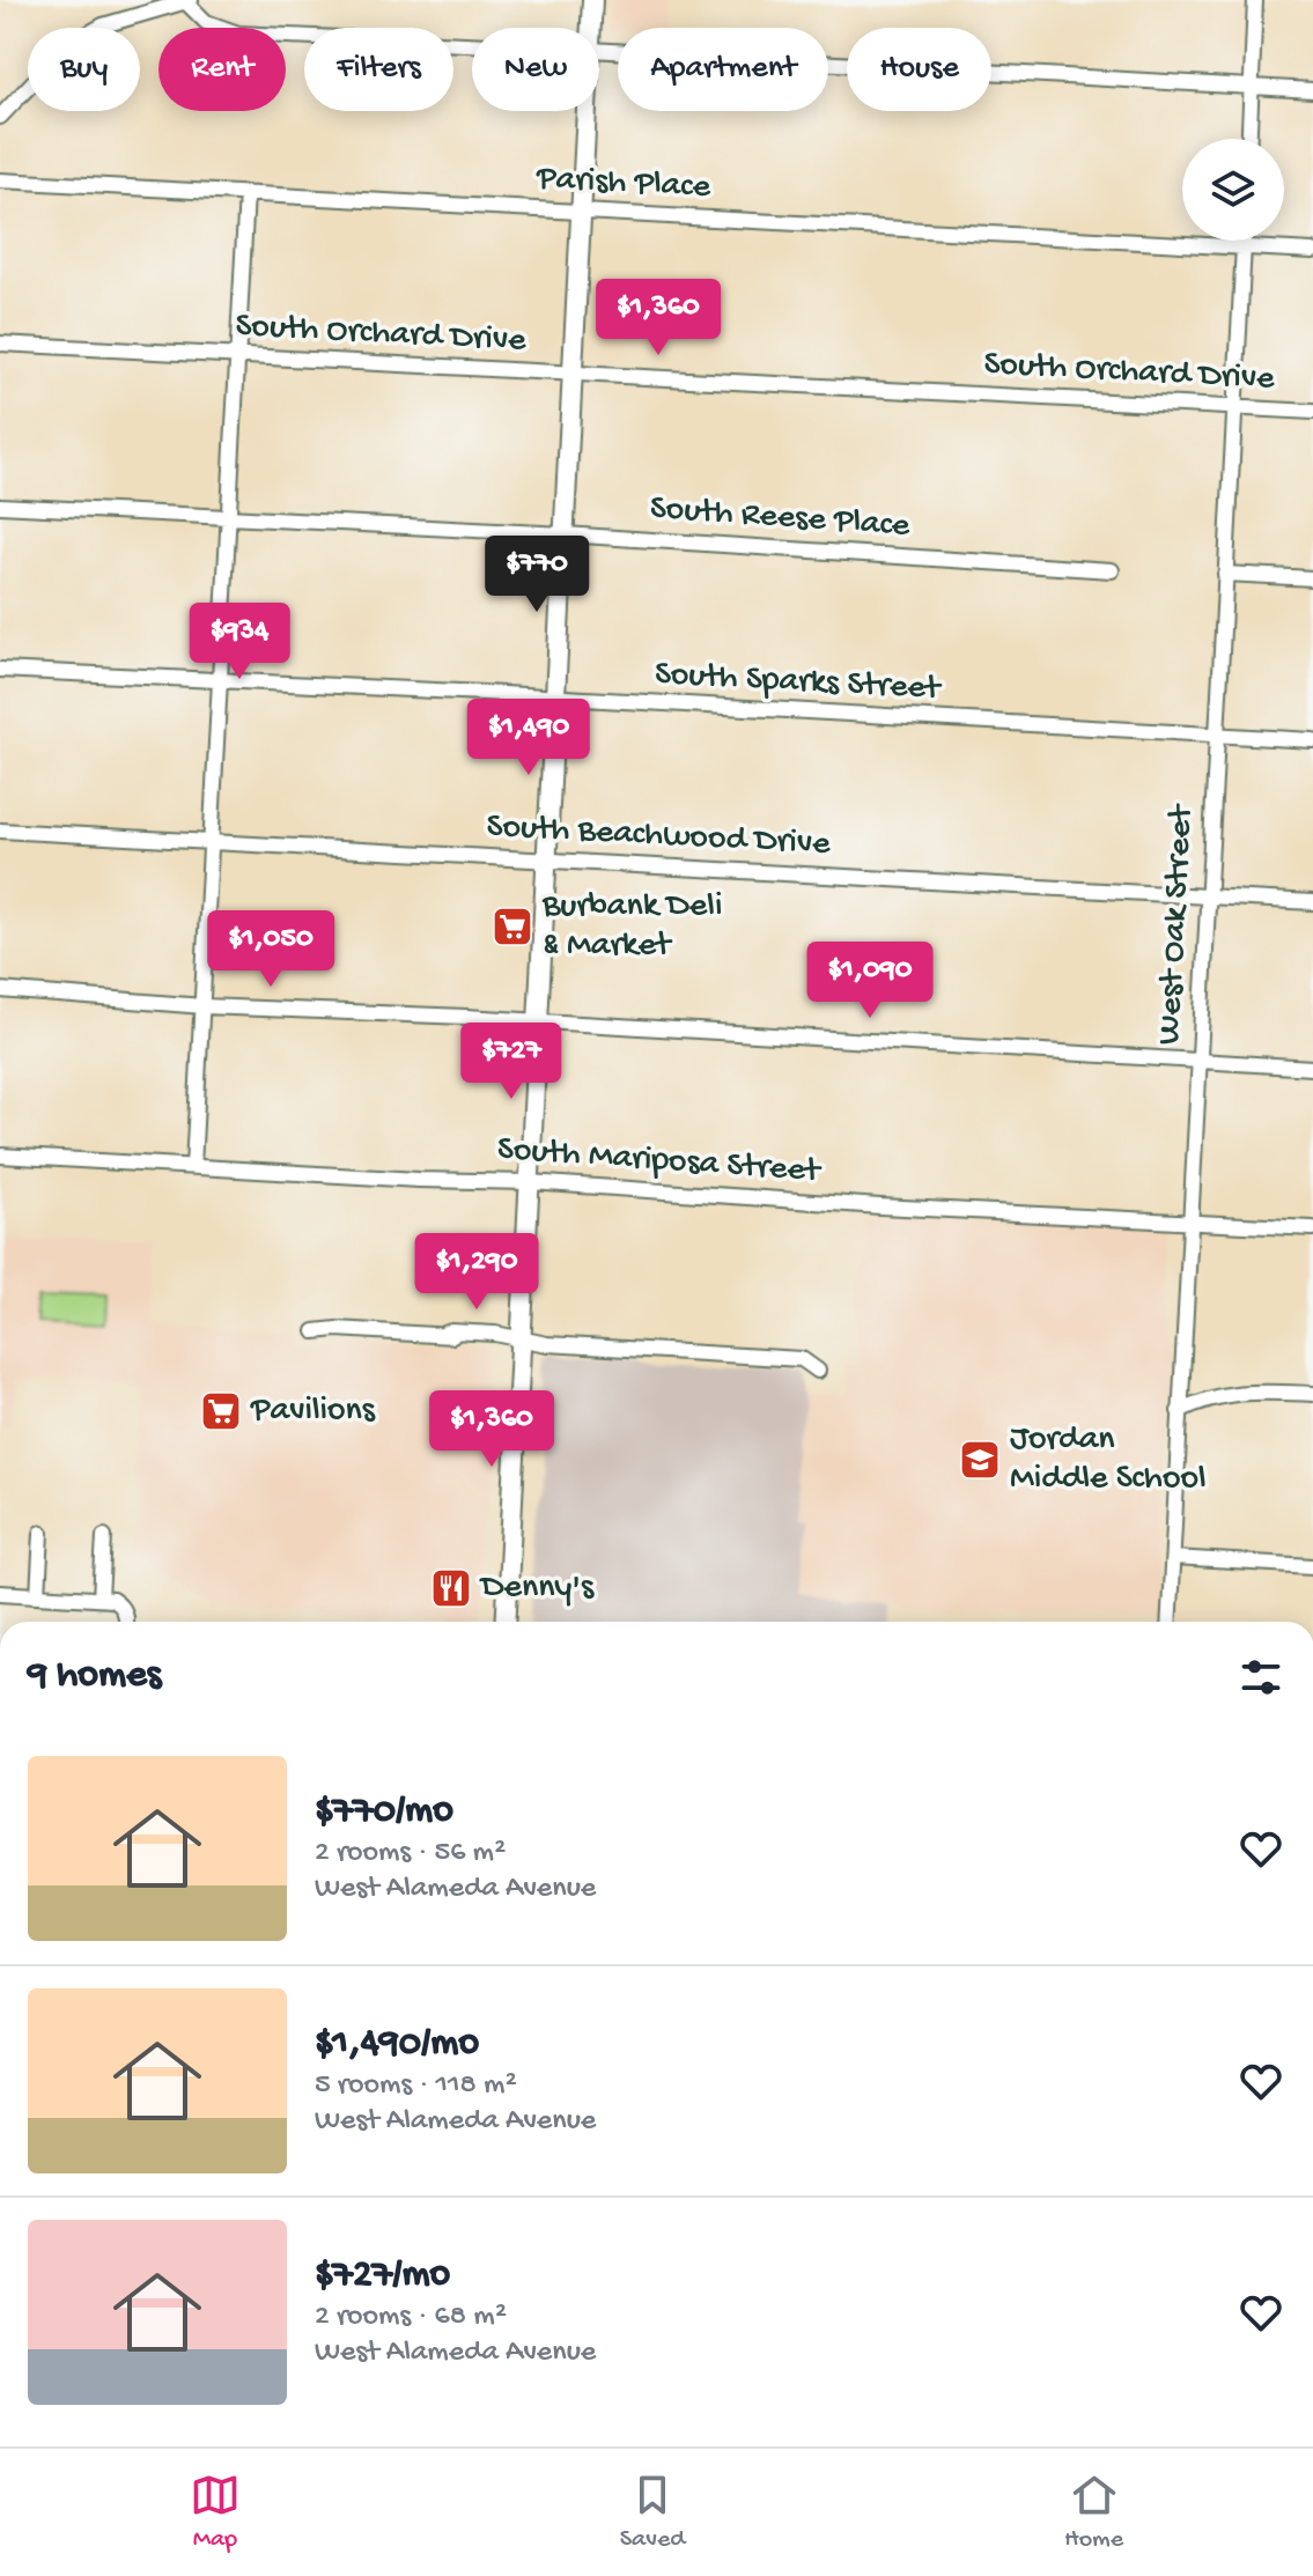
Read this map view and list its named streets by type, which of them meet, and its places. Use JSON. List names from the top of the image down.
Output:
{
  "streets": {
    "street": [
      "Parish Place",
      "South Orchard Drive",
      "South Reese Place",
      "South Sparks Street",
      "South Beachwood Drive",
      "West Oak Street",
      "South Mariposa Street"
    ]
  },
  "crossings": [
    ["Parish Place", "West Oak Street"],
    ["South Orchard Drive", "West Oak Street"],
    ["South Sparks Street", "West Oak Street"],
    ["South Beachwood Drive", "West Oak Street"],
    ["West Oak Street", "South Mariposa Street"]
  ],
  "places": {
    "supermarket": ["Burbank Deli & Market", "Pavilions"],
    "school or university": ["Jordan Middle School"],
    "restaurant": ["Denny's"]
  },
  "page": {
    "chip": [
      "Buy",
      "Rent",
      "Filters",
      "New",
      "Apartment",
      "House"
    ],
    "price": [
      "$1,360",
      "$770",
      "$934",
      "$1,490",
      "$1,050",
      "$1,090",
      "$727",
      "$1,290",
      "$1,360"
    ],
    "heading": "9 homes",
    "list": [
      {
        "name": "$770/mo",
        "note": "2 rooms · 56 m² · West Alameda Avenue"
      },
      {
        "name": "$1,490/mo",
        "note": "5 rooms · 118 m² · West Alameda Avenue"
      },
      {
        "name": "$727/mo",
        "note": "2 rooms · 68 m² · West Alameda Avenue"
      }
    ],
    "tabs": ["Map", "Saved", "Home"]
  }
}
